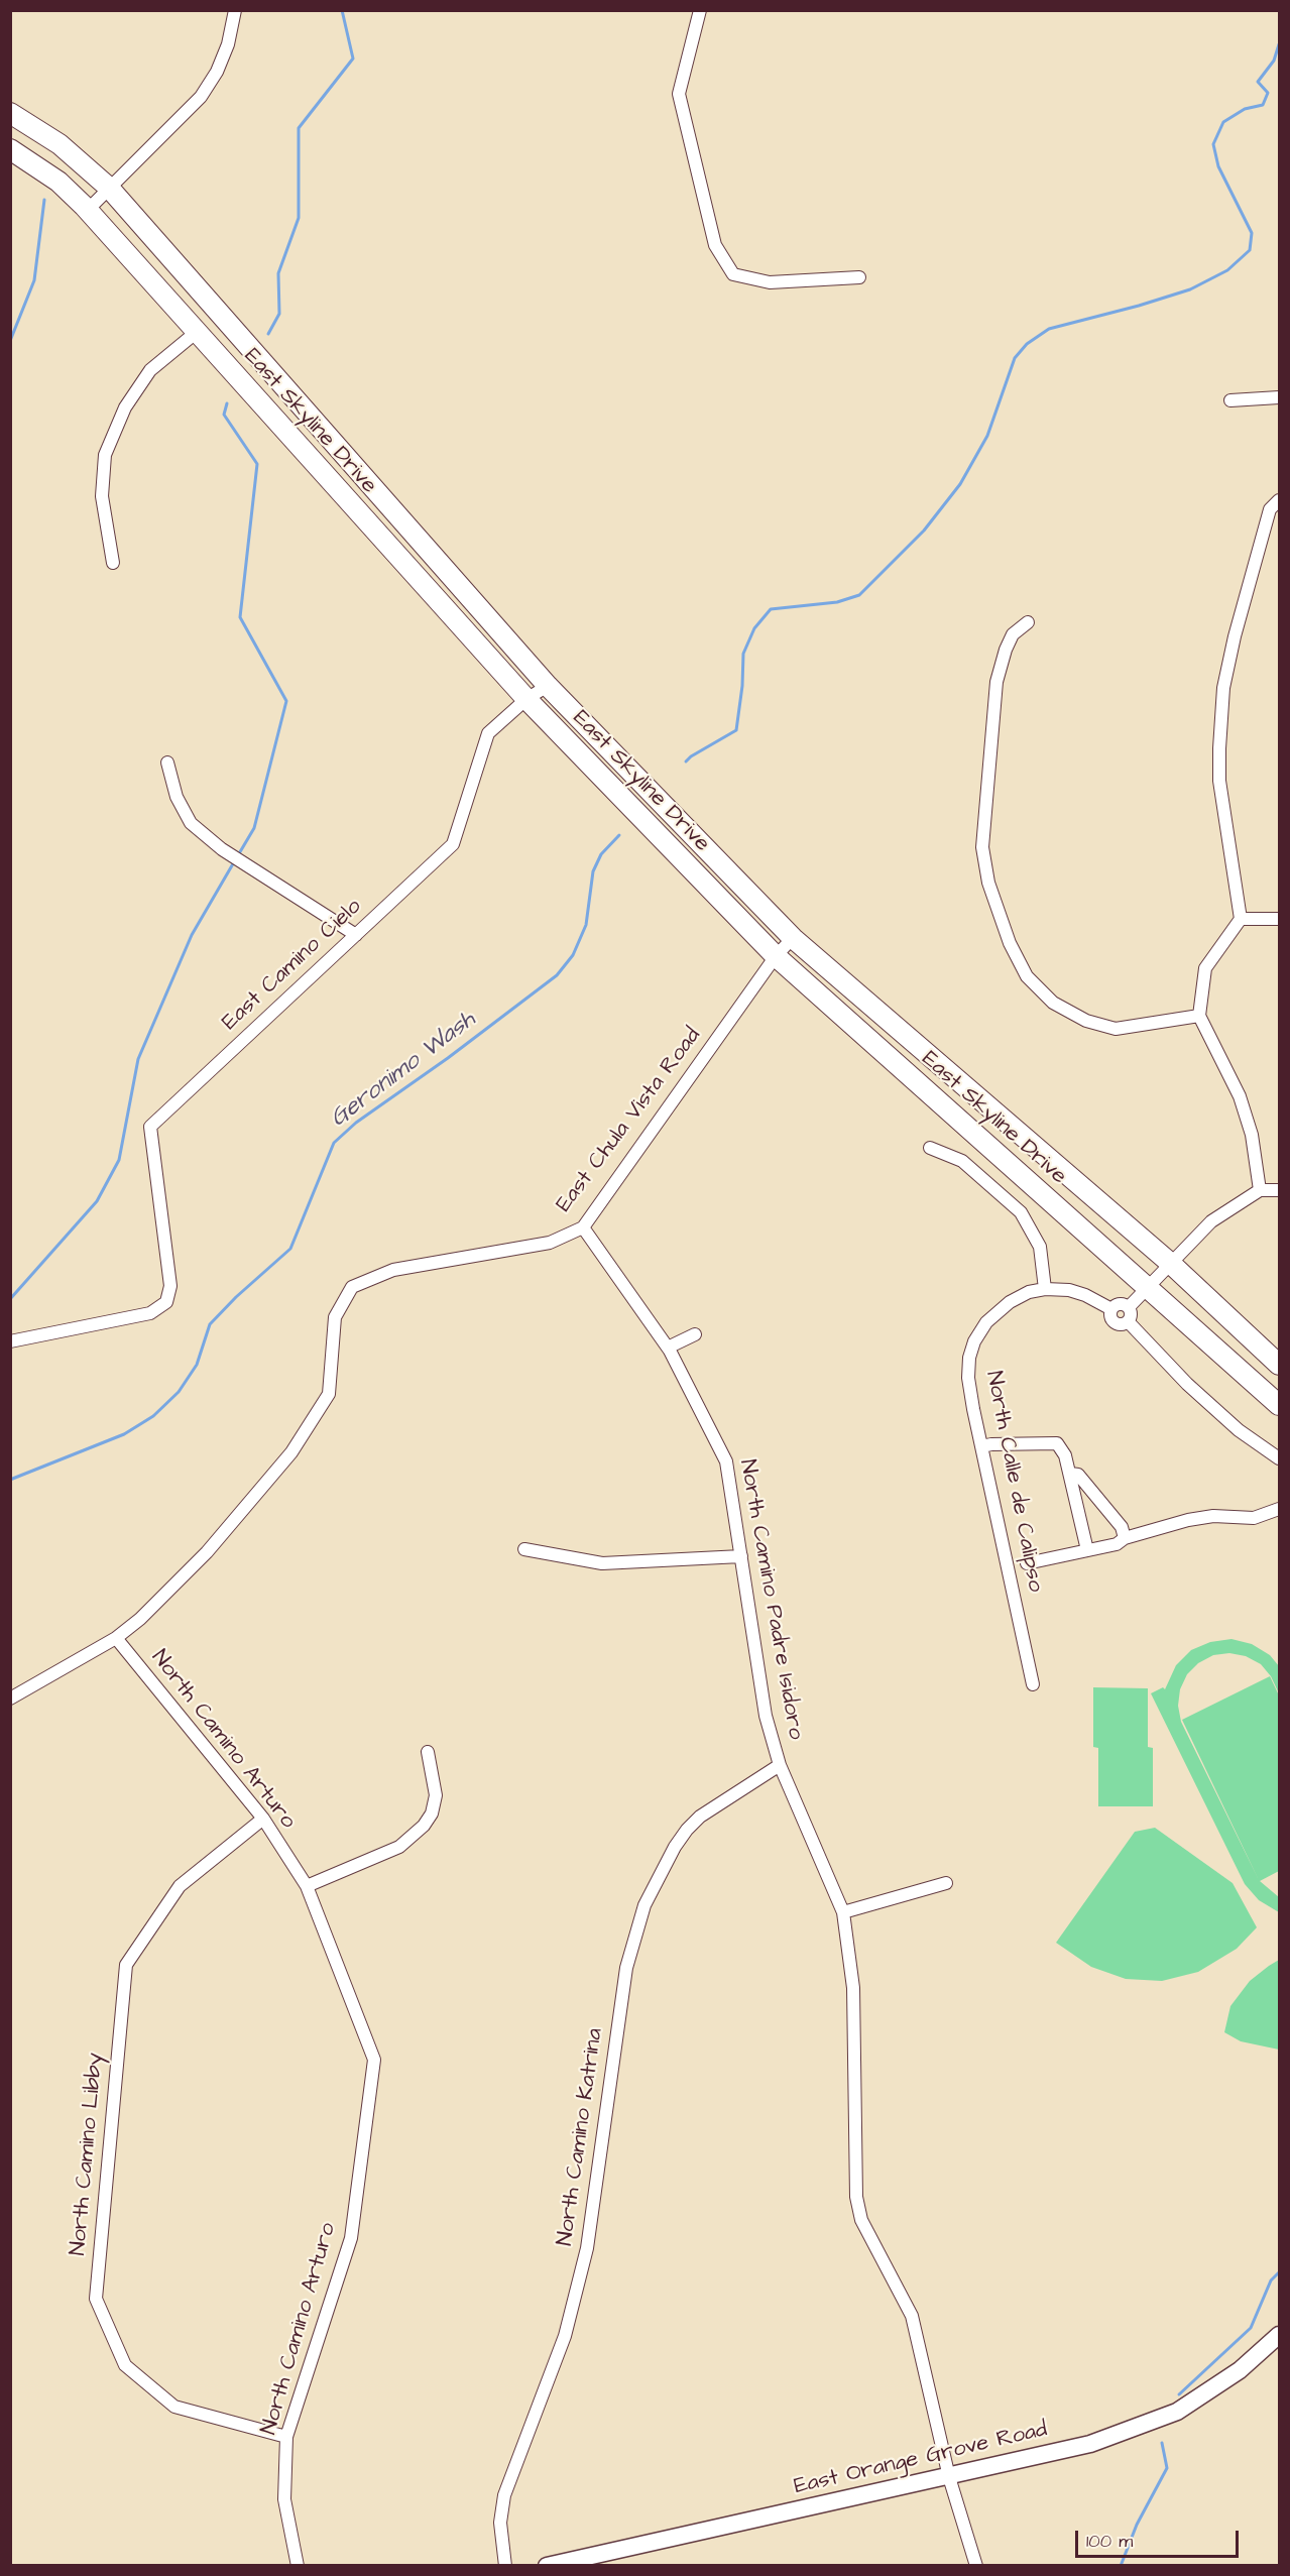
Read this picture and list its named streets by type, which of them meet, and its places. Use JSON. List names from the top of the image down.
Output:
{
  "streets": {
    "main road": ["East Skyline Drive", "East Orange Grove Road"],
    "street": [
      "East Camino Cielo",
      "East Chula Vista Road",
      "North Calle de Calipso",
      "North Camino Padre Isidoro",
      "North Camino Arturo",
      "North Camino Katrina",
      "North Camino Libby"
    ]
  },
  "crossings": [
    ["East Skyline Drive", "East Camino Cielo"],
    ["East Skyline Drive", "East Chula Vista Road"],
    ["East Chula Vista Road", "North Camino Padre Isidoro"],
    ["East Chula Vista Road", "North Camino Arturo"],
    ["North Camino Padre Isidoro", "North Camino Katrina"],
    ["North Camino Padre Isidoro", "East Orange Grove Road"],
    ["North Camino Arturo", "North Camino Libby"]
  ],
  "water": ["Geronimo Wash"],
  "scale_bar": "100 m"
}
